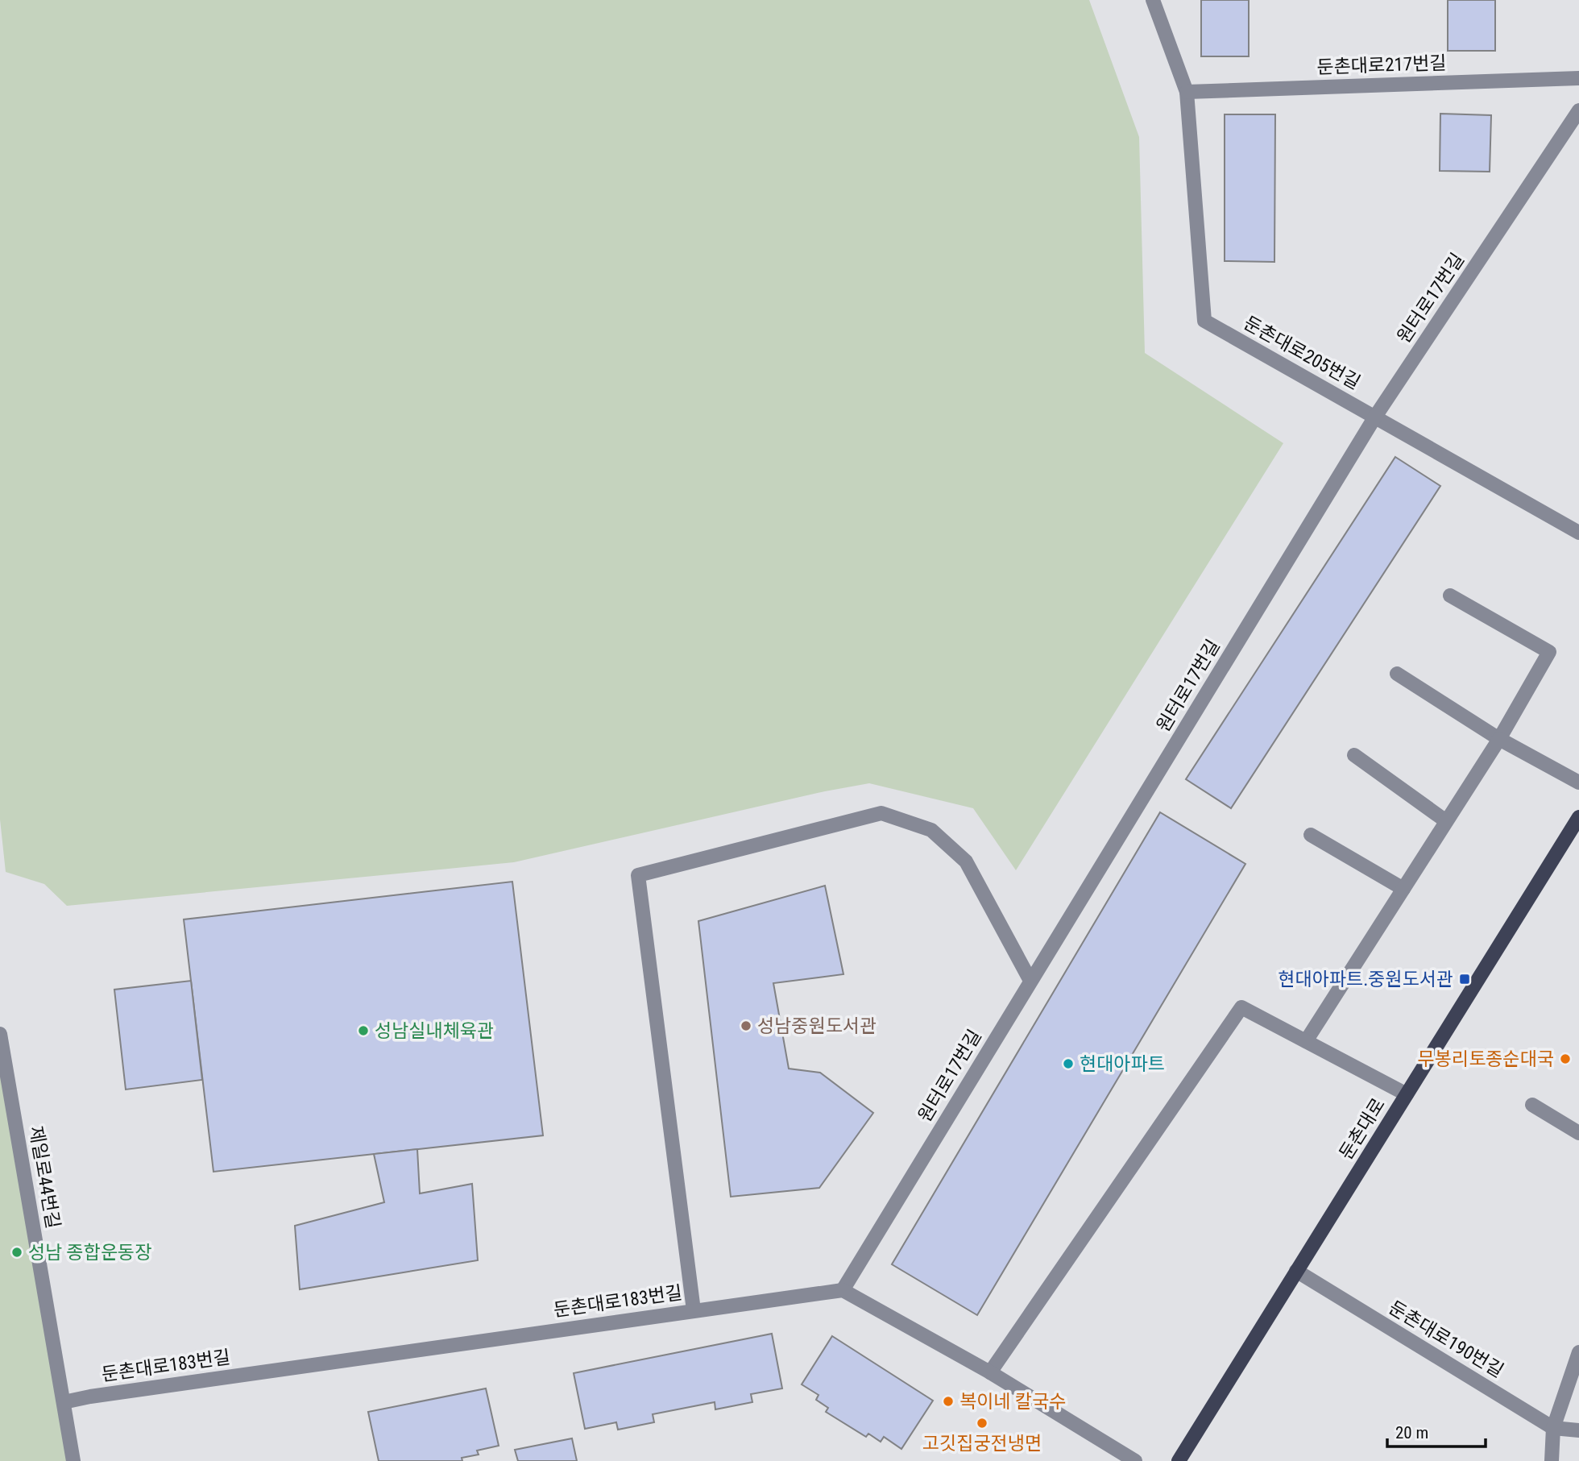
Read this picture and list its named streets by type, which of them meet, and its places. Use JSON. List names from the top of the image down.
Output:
{
  "streets": {
    "main road": ["둔촌대로"],
    "street": [
      "둔촌대로217번길",
      "원터로17번길",
      "둔촌대로205번길",
      "제일로44번길",
      "둔촌대로183번길",
      "둔촌대로190번길"
    ]
  },
  "crossings": [
    ["둔촌대로217번길", "둔촌대로205번길"],
    ["원터로17번길", "둔촌대로205번길"],
    ["원터로17번길", "둔촌대로183번길"],
    ["둔촌대로", "둔촌대로190번길"],
    ["제일로44번길", "둔촌대로183번길"]
  ],
  "places": {
    "transit": ["현대아파트.중원도서관"],
    "other": [
      "성남중원도서관",
      "성남실내체육관",
      "무봉리토종순대국",
      "현대아파트",
      "성남 종합운동장",
      "복이네 칼국수",
      "고깃집궁전냉면"
    ]
  },
  "scale_bar": "20 m"
}
